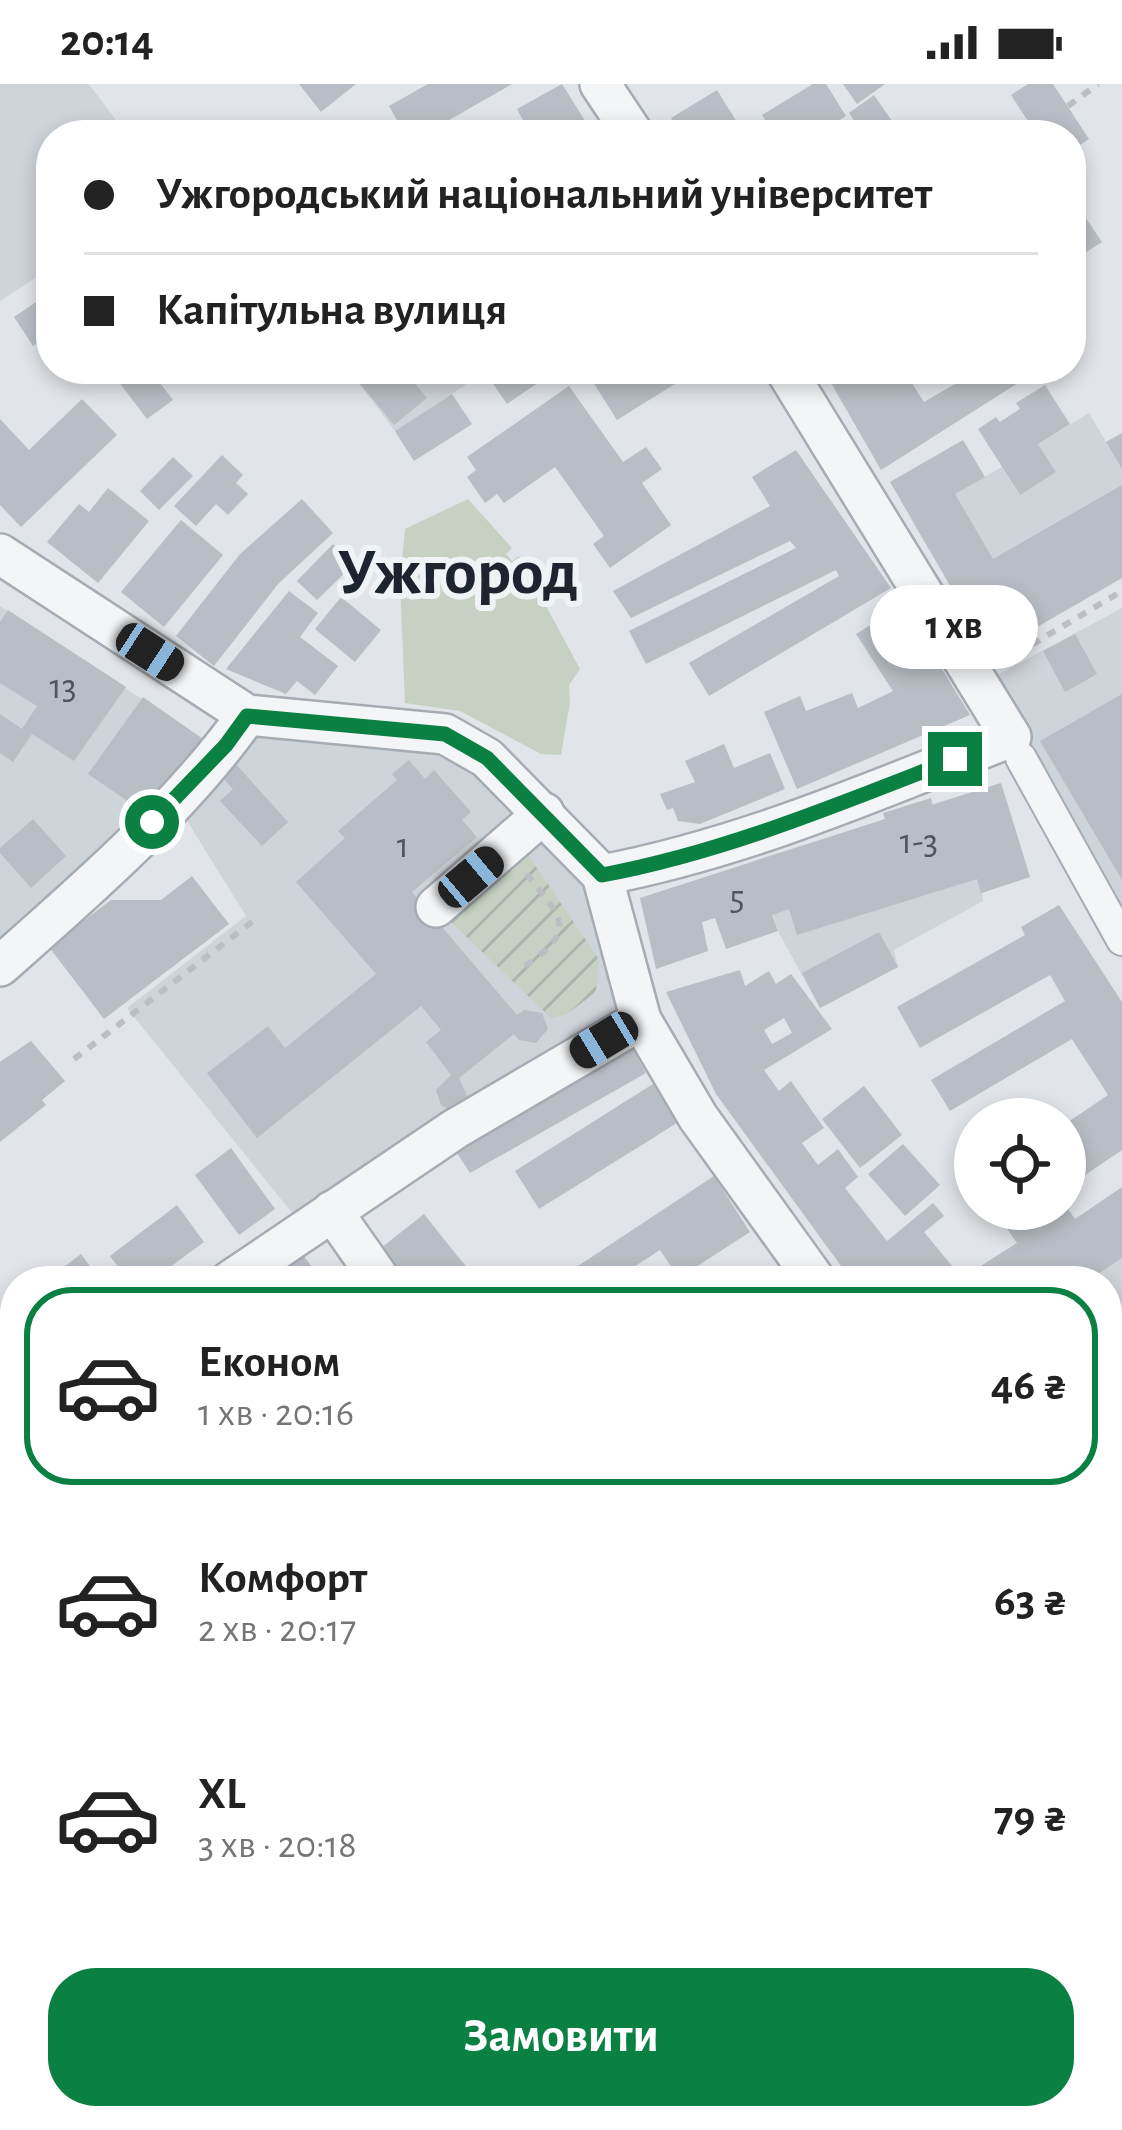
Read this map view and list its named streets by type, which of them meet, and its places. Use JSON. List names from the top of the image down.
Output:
{
  "districts": ["Ужгород"],
  "house_numbers": [
    "13",
    "1-3",
    "1",
    "5"
  ],
  "page": {
    "status": "20:14",
    "banner": ["Ужгородський національний університет", "Капітульна вулиця"],
    "bubble": "1 хв",
    "list": [
      {
        "name": "Економ",
        "note": "1 хв · 20:16",
        "value": "46 ₴"
      },
      {
        "name": "Комфорт",
        "note": "2 хв · 20:17",
        "value": "63 ₴"
      },
      {
        "name": "XL",
        "note": "3 хв · 20:18",
        "value": "79 ₴"
      }
    ],
    "buttons": "Замовити"
  }
}
